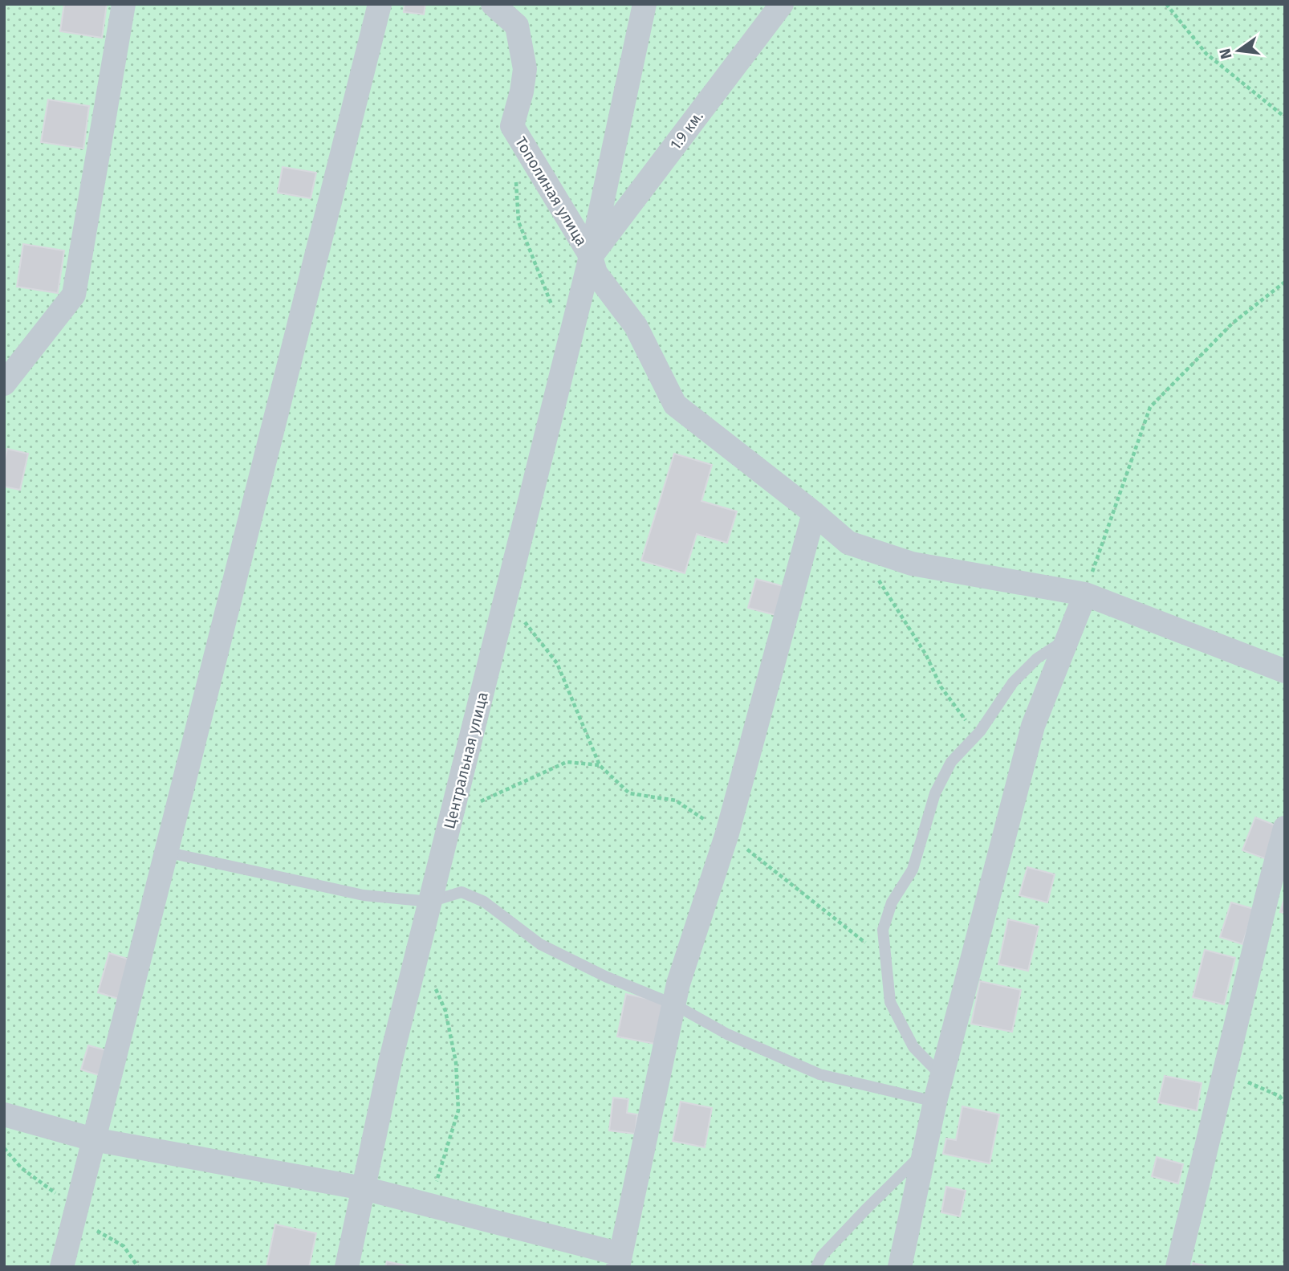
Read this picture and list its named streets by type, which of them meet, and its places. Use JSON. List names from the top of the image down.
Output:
{
  "streets": {
    "street": ["1.9 км.", "Тополиная улица", "Центральная улица"]
  },
  "crossings": [
    ["1.9 км.", "Тополиная улица"],
    ["1.9 км.", "Центральная улица"],
    ["Тополиная улица", "Центральная улица"]
  ],
  "north": "left"
}
